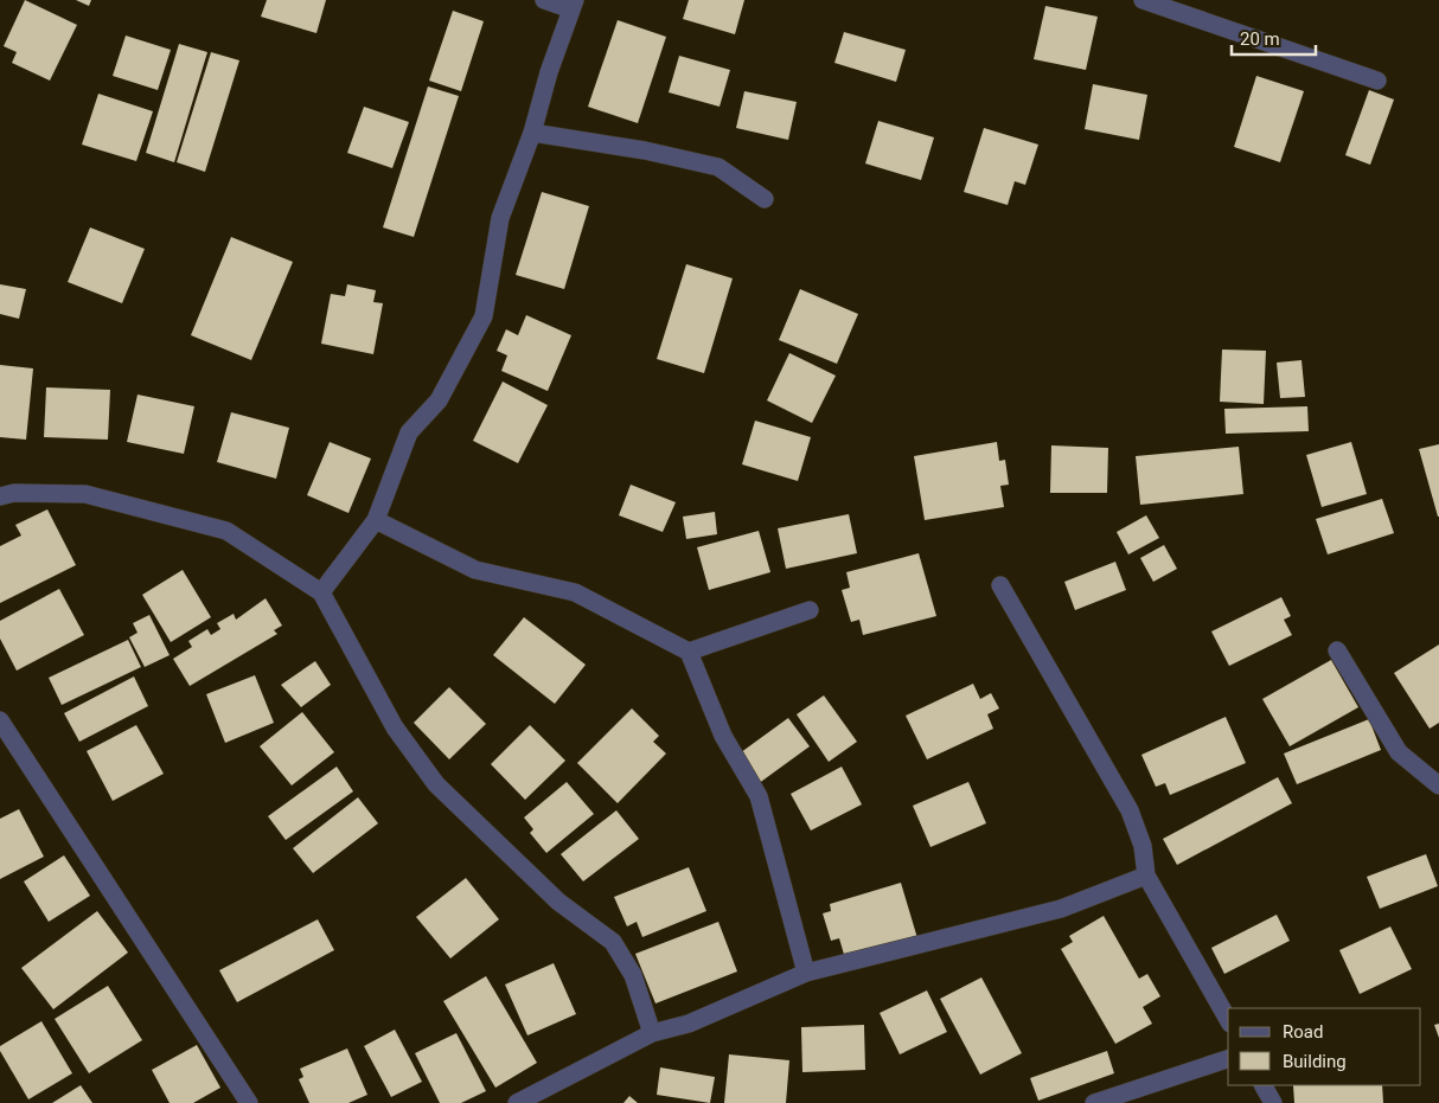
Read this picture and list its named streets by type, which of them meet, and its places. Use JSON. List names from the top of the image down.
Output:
{
  "legend": ["Road", "Building"],
  "scale_bar": "20 m"
}
